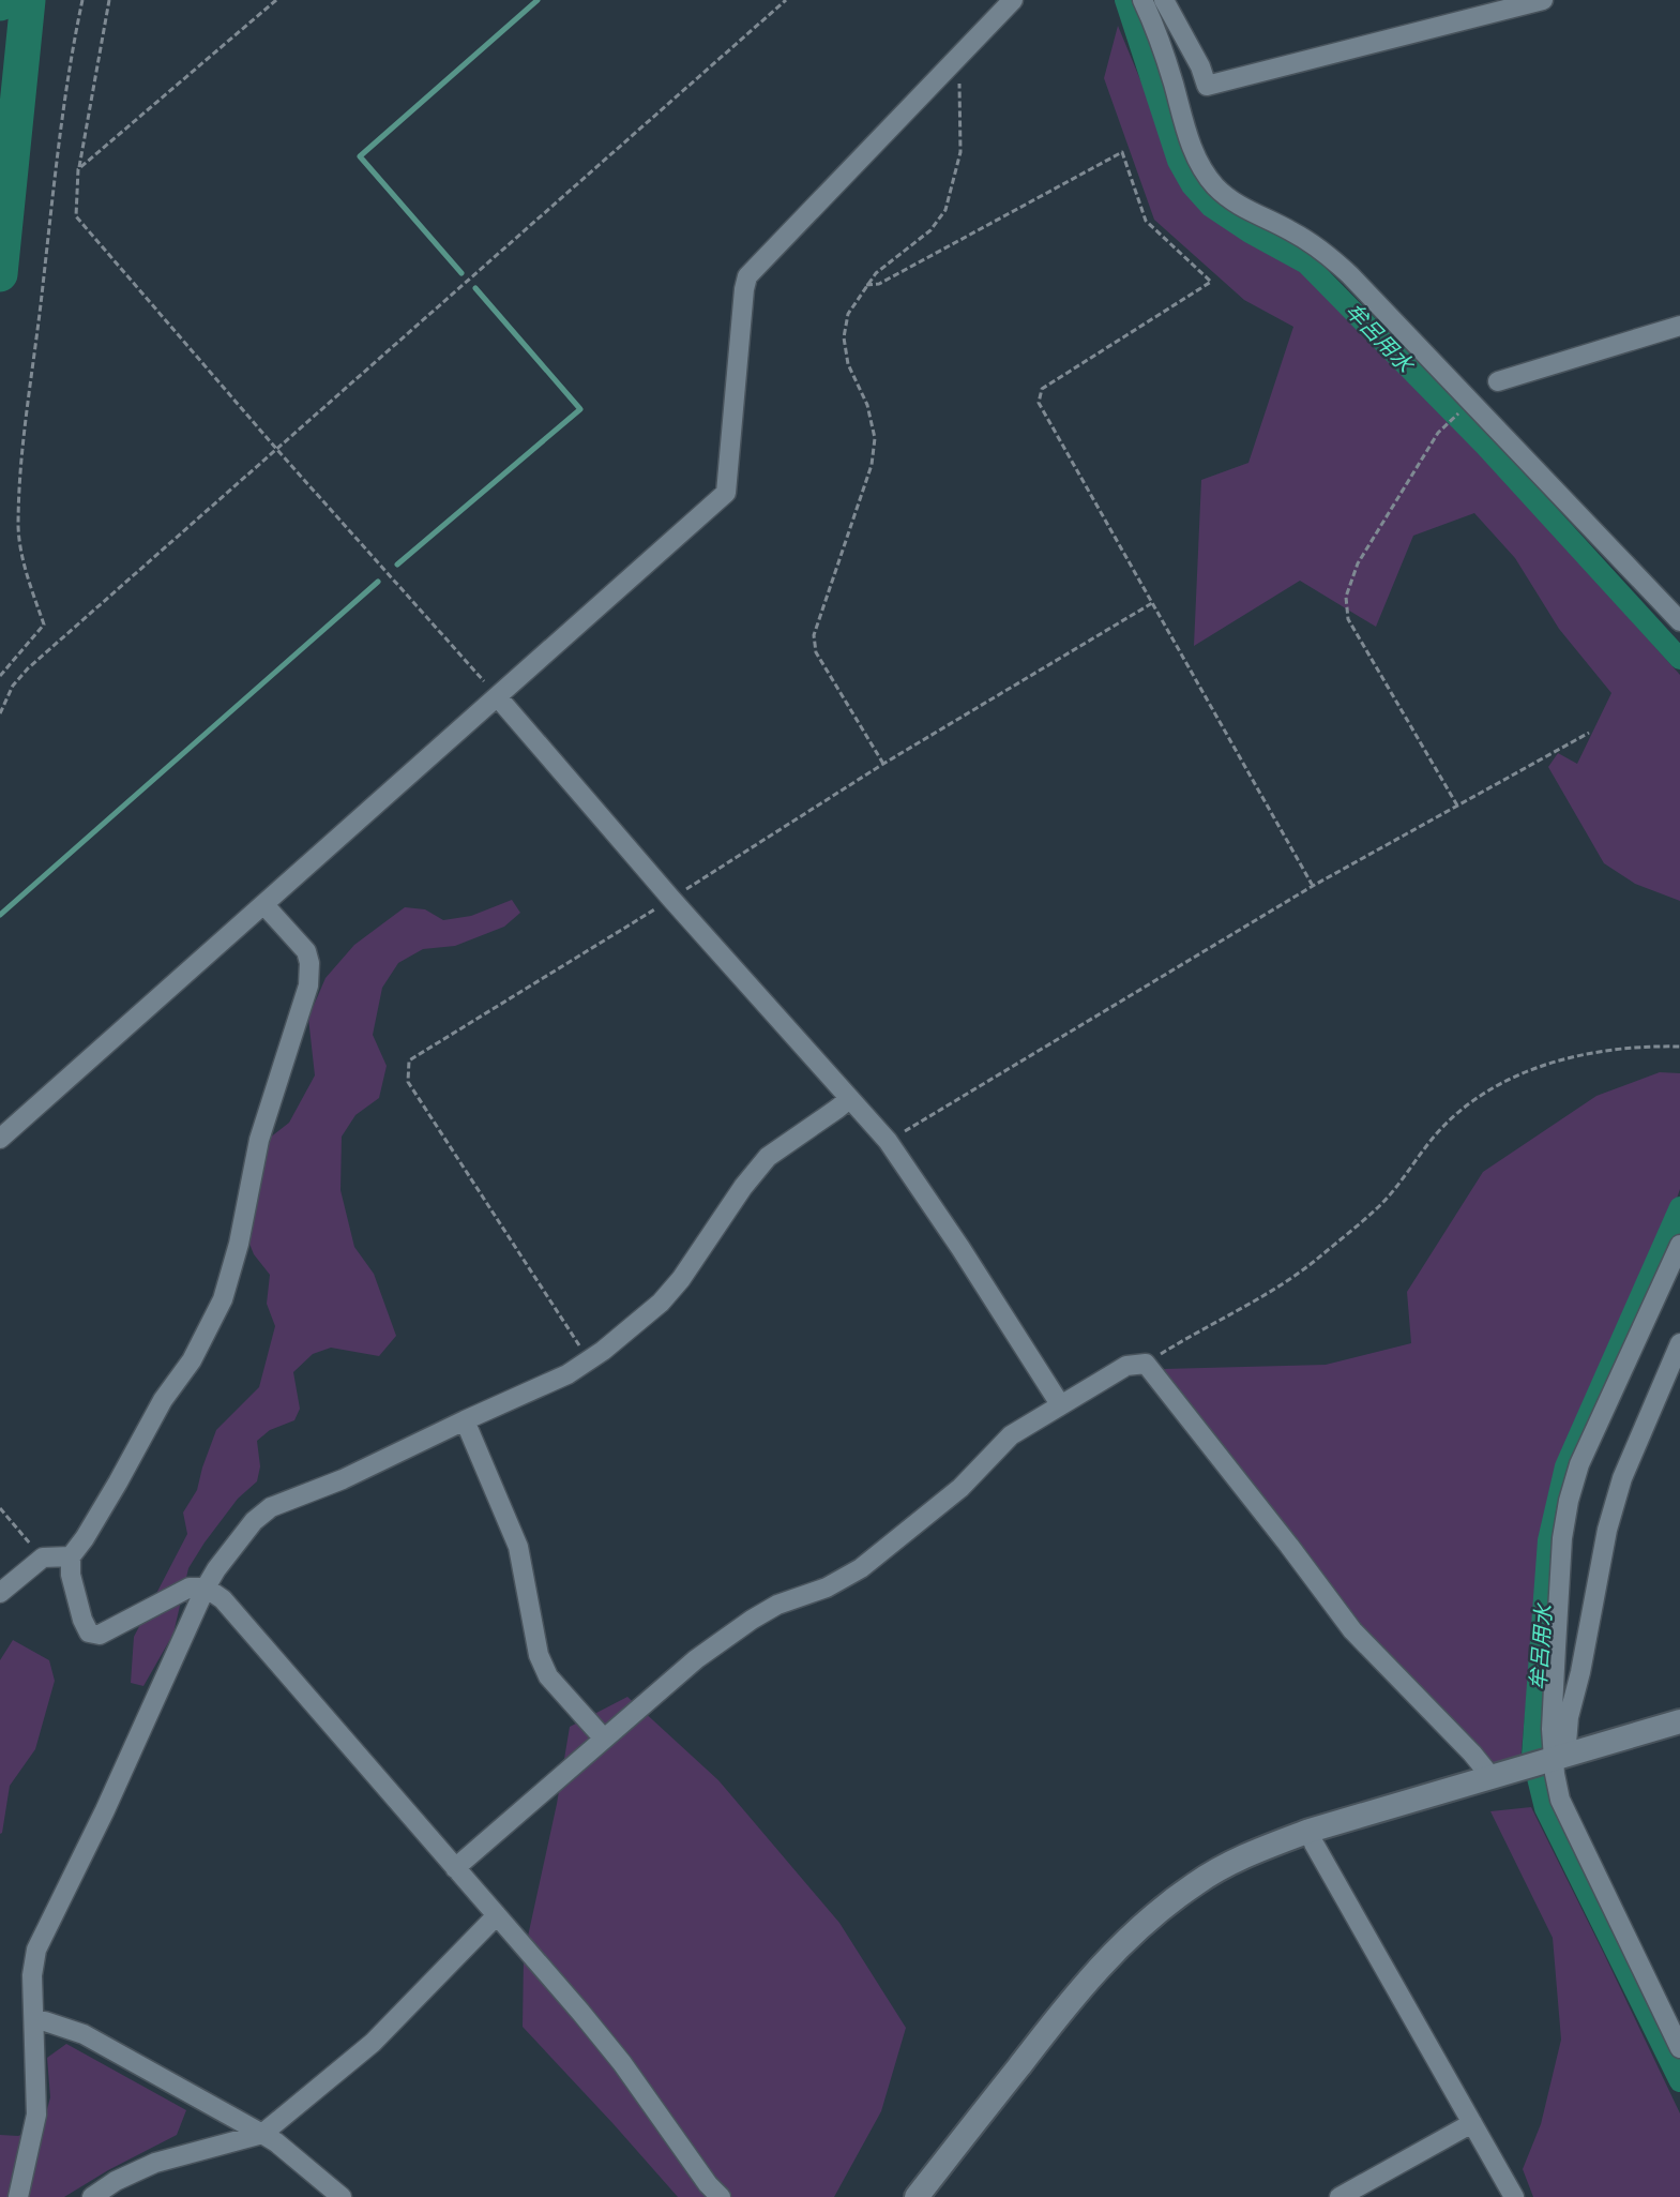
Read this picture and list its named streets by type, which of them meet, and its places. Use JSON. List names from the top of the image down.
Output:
{
  "water": ["牟呂用水"]
}
